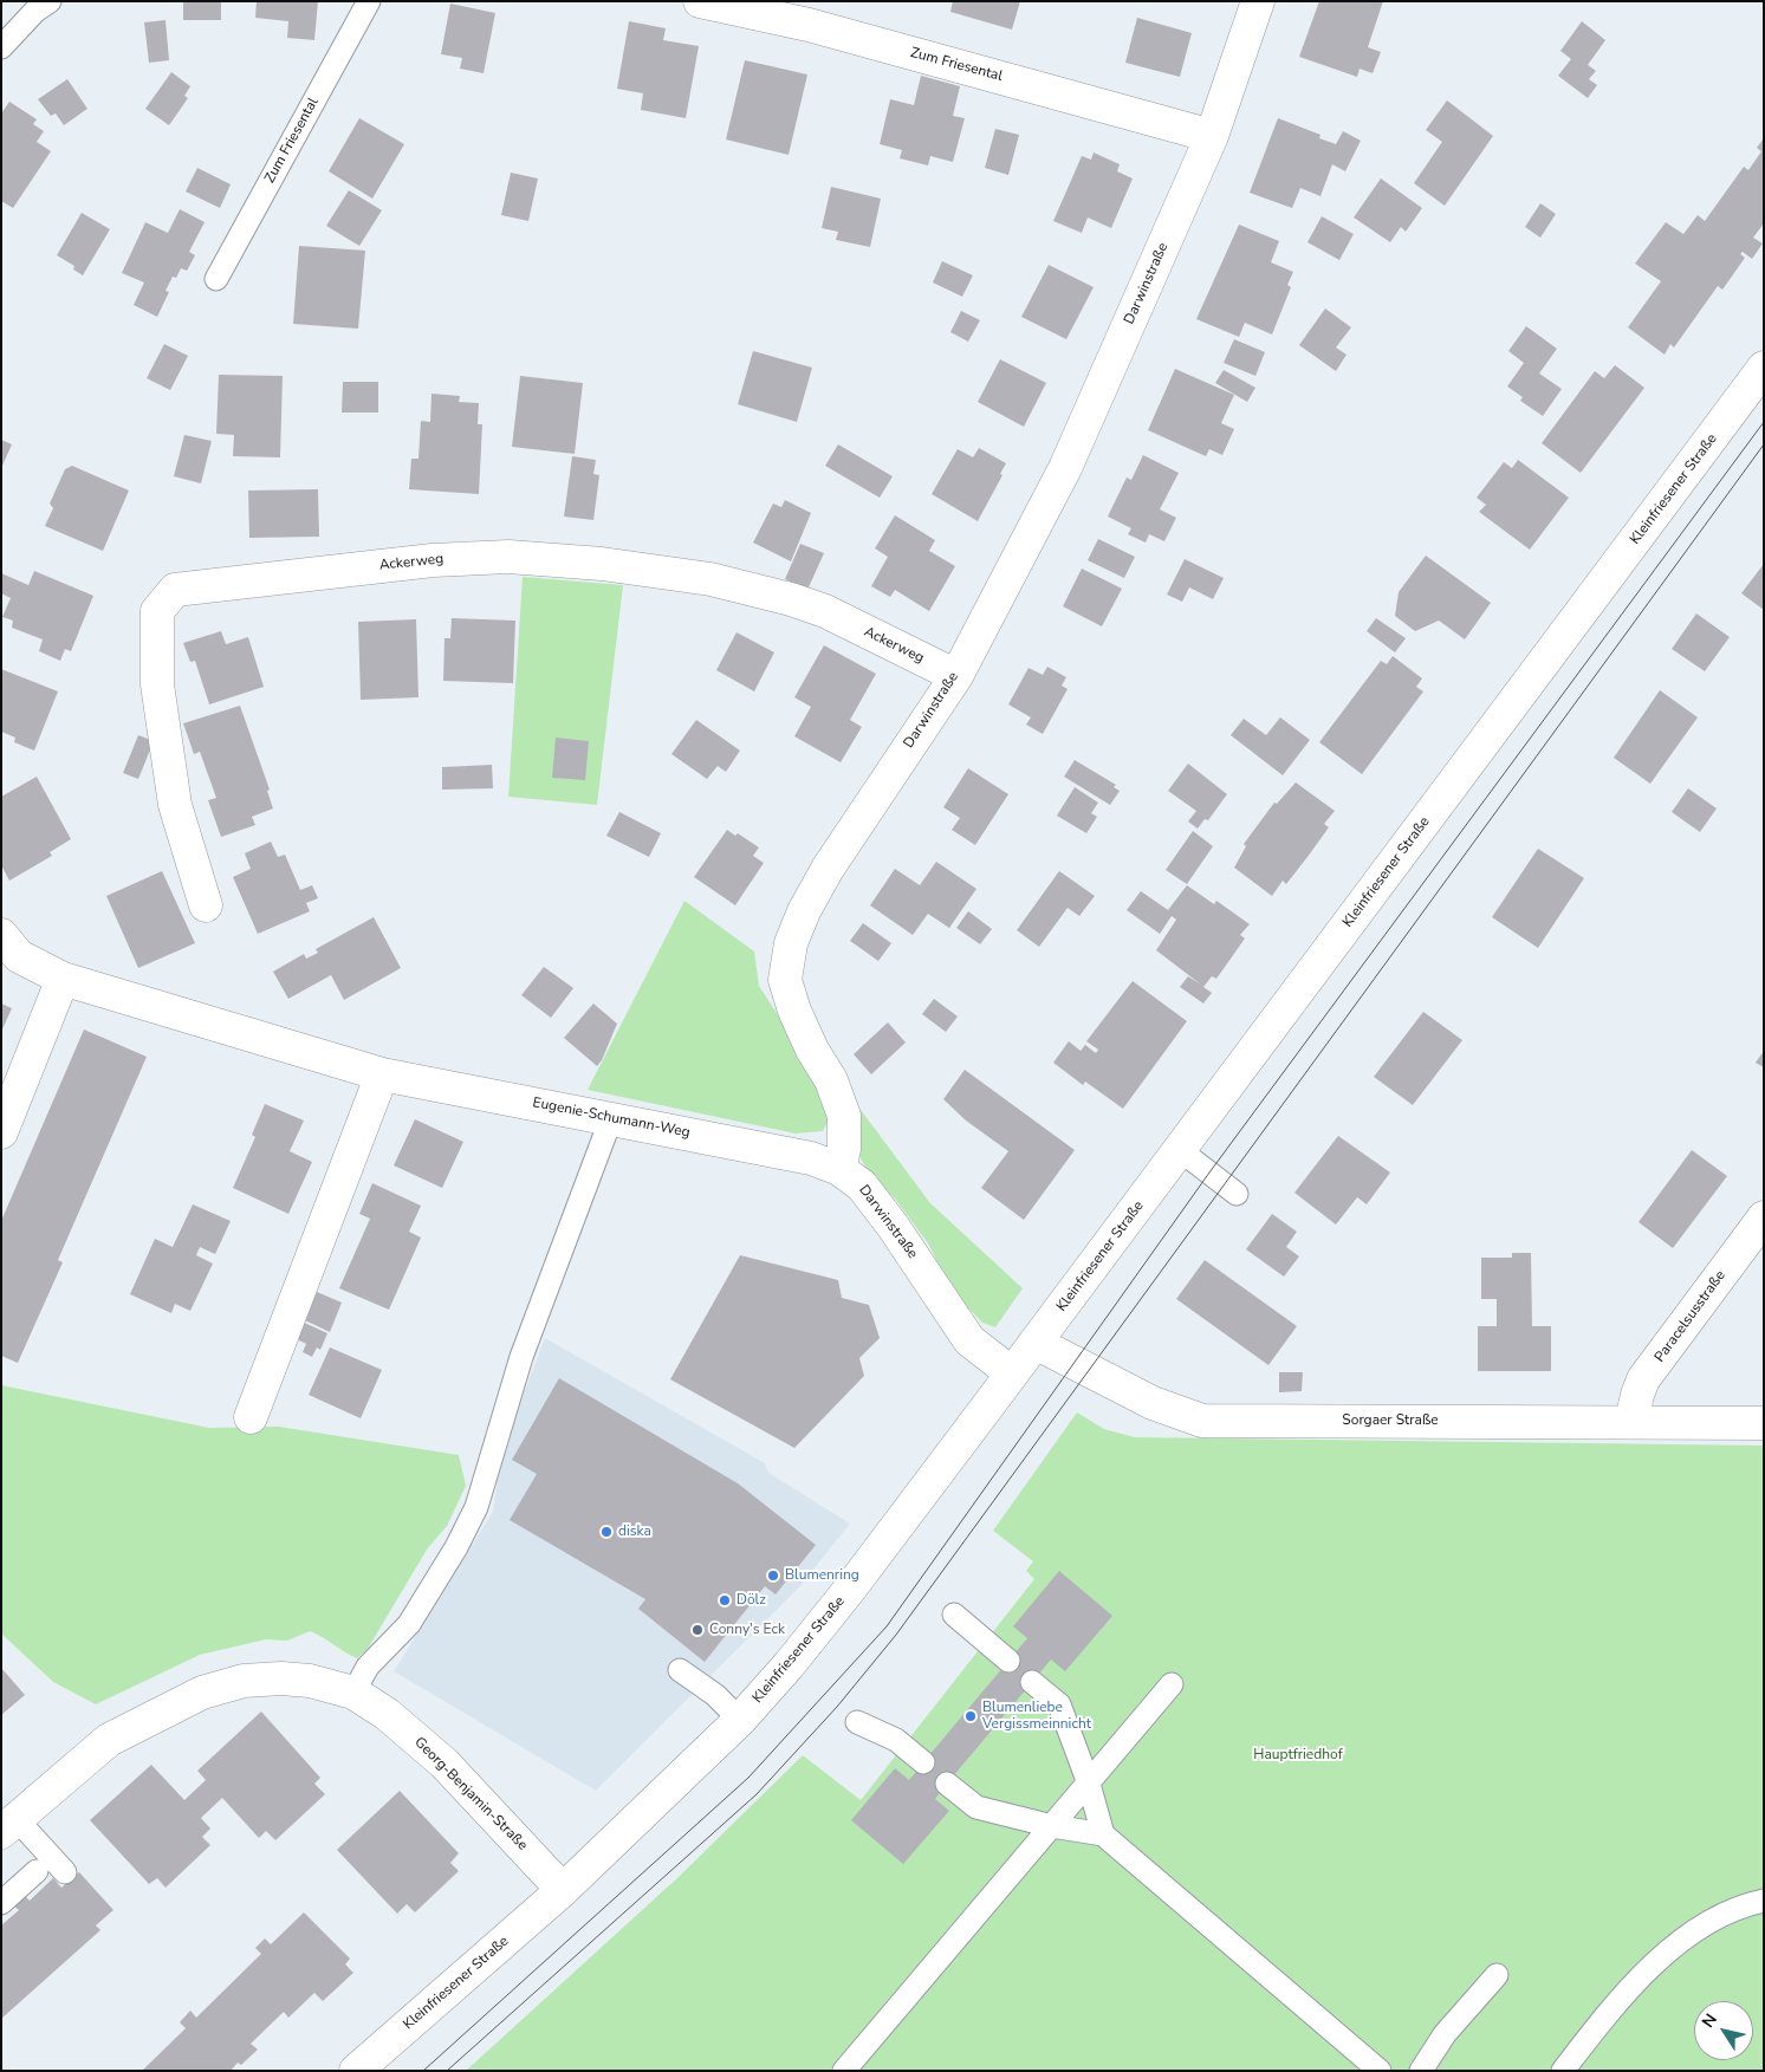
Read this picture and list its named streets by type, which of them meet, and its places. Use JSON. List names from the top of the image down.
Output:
{
  "streets": {
    "street": [
      "Zum Friesental",
      "Darwinstraße",
      "Kleinfriesener Straße",
      "Ackerweg",
      "Eugenie-Schumann-Weg",
      "Paracelsusstraße",
      "Sorgaer Straße",
      "Georg-Benjamin-Straße"
    ]
  },
  "crossings": [
    ["Zum Friesental", "Darwinstraße"],
    ["Darwinstraße", "Kleinfriesener Straße"],
    ["Darwinstraße", "Ackerweg"],
    ["Darwinstraße", "Eugenie-Schumann-Weg"],
    ["Kleinfriesener Straße", "Sorgaer Straße"],
    ["Kleinfriesener Straße", "Georg-Benjamin-Straße"],
    ["Paracelsusstraße", "Sorgaer Straße"]
  ],
  "parks": ["Hauptfriedhof"],
  "places": [
    "diska",
    "Blumenring",
    "Dölz",
    "Conny's Eck",
    "Blumenliebe Vergissmeinnicht"
  ],
  "north": "top left"
}
